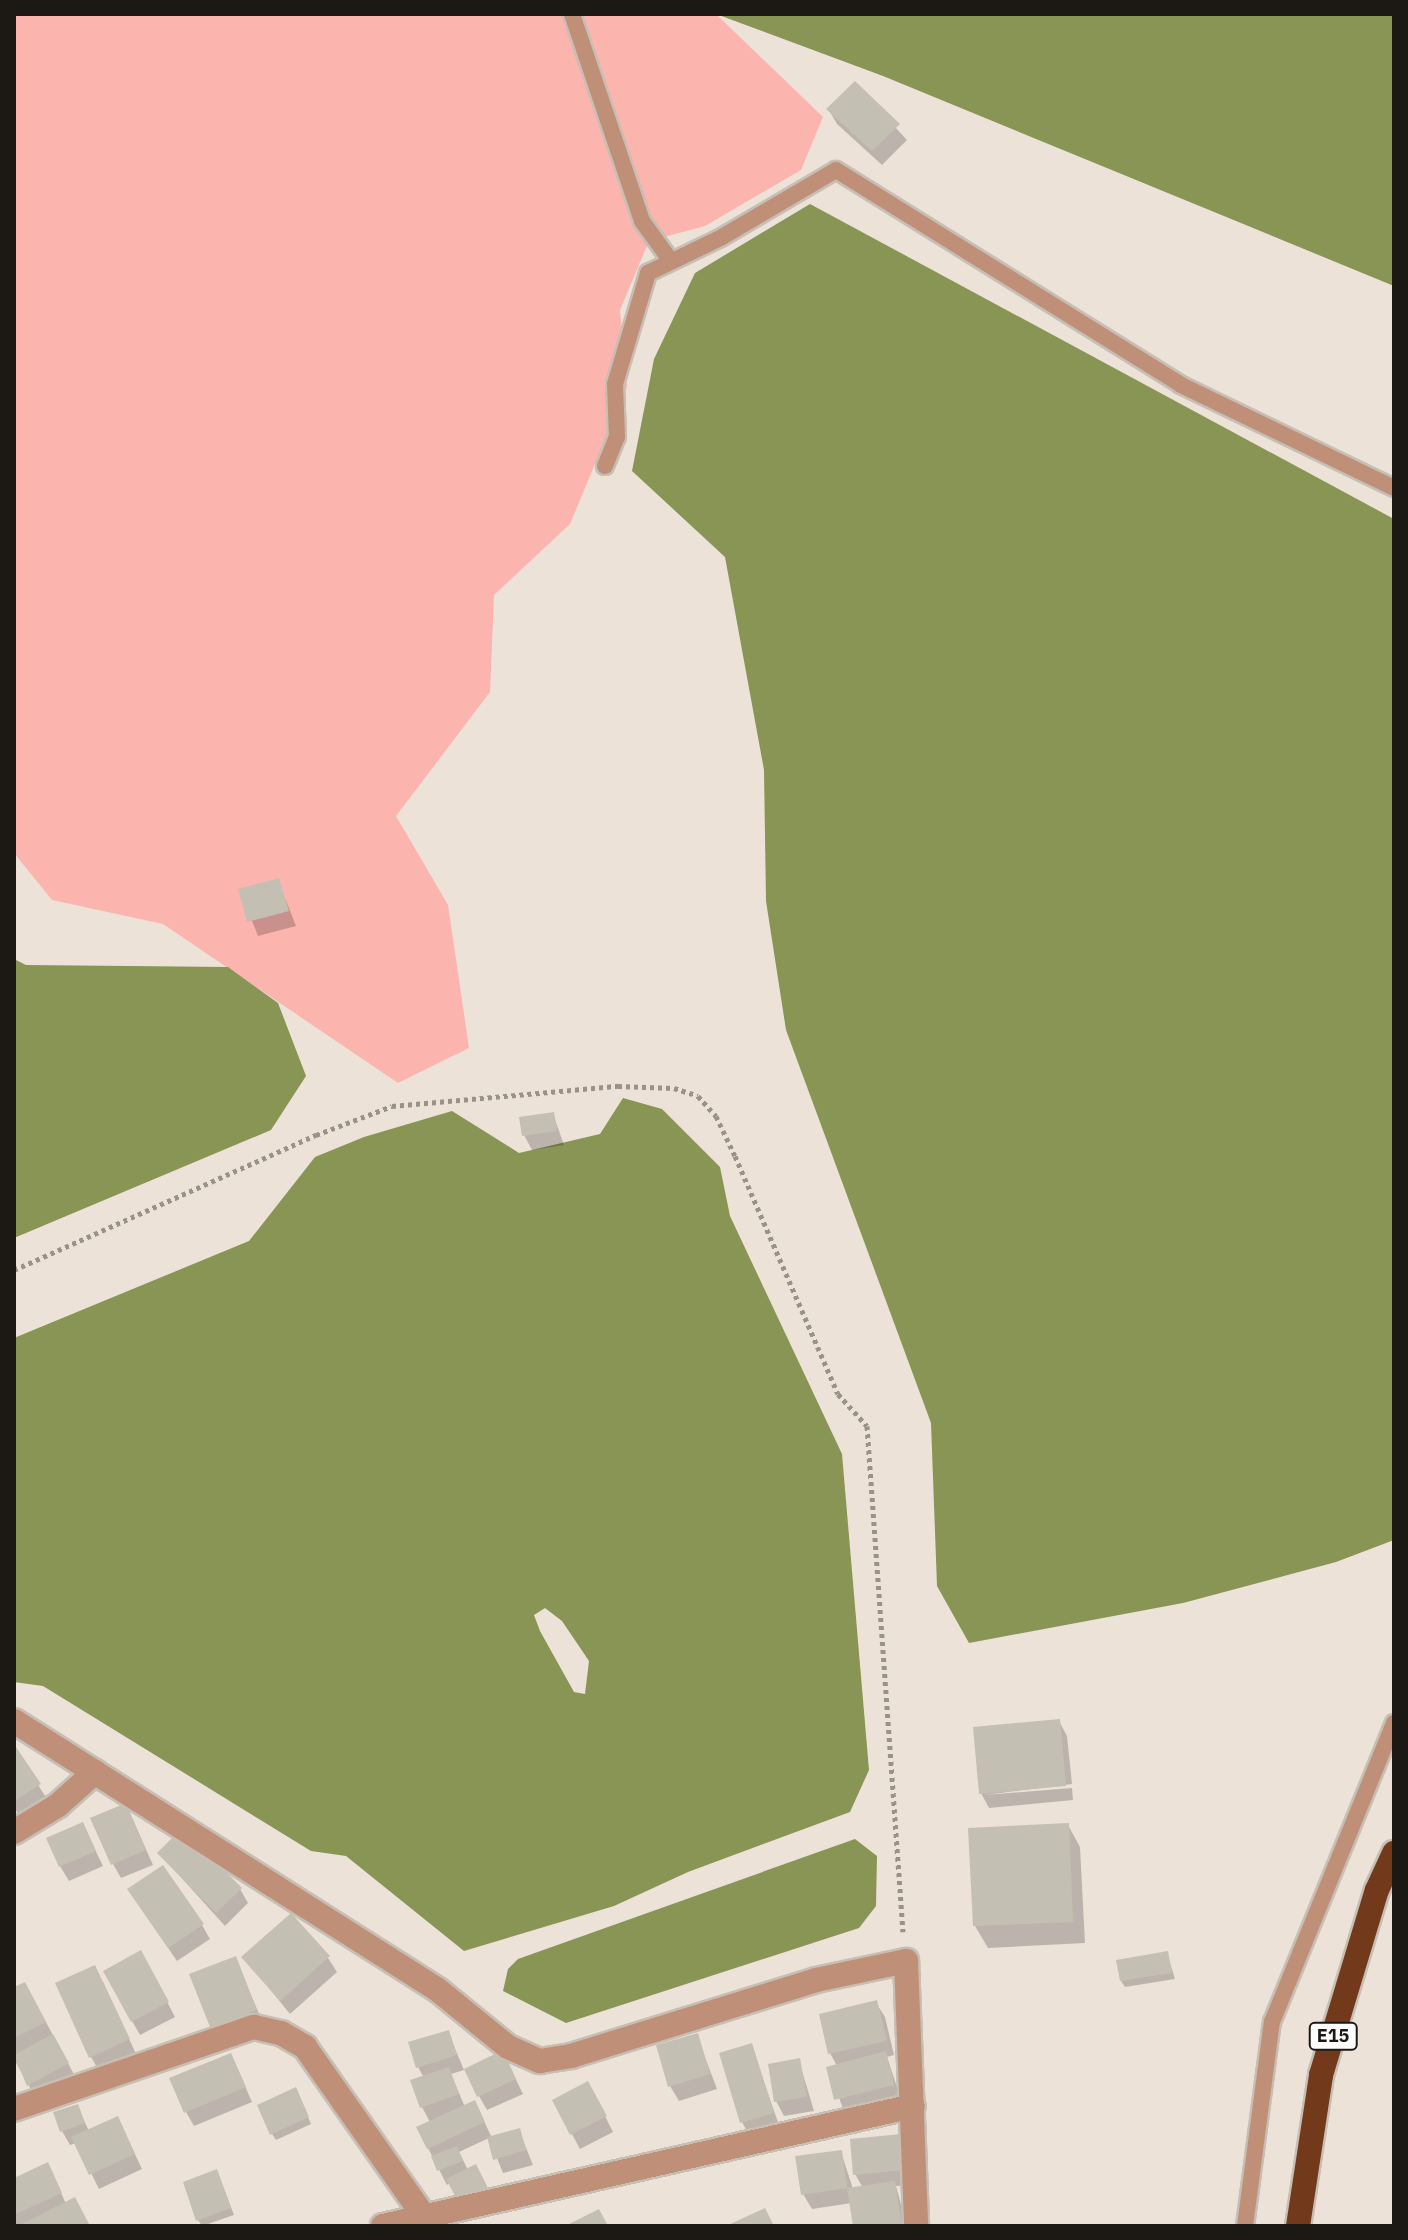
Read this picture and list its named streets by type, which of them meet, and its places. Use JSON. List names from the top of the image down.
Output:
{
  "streets": {
    "highway": ["E15"]
  }
}
